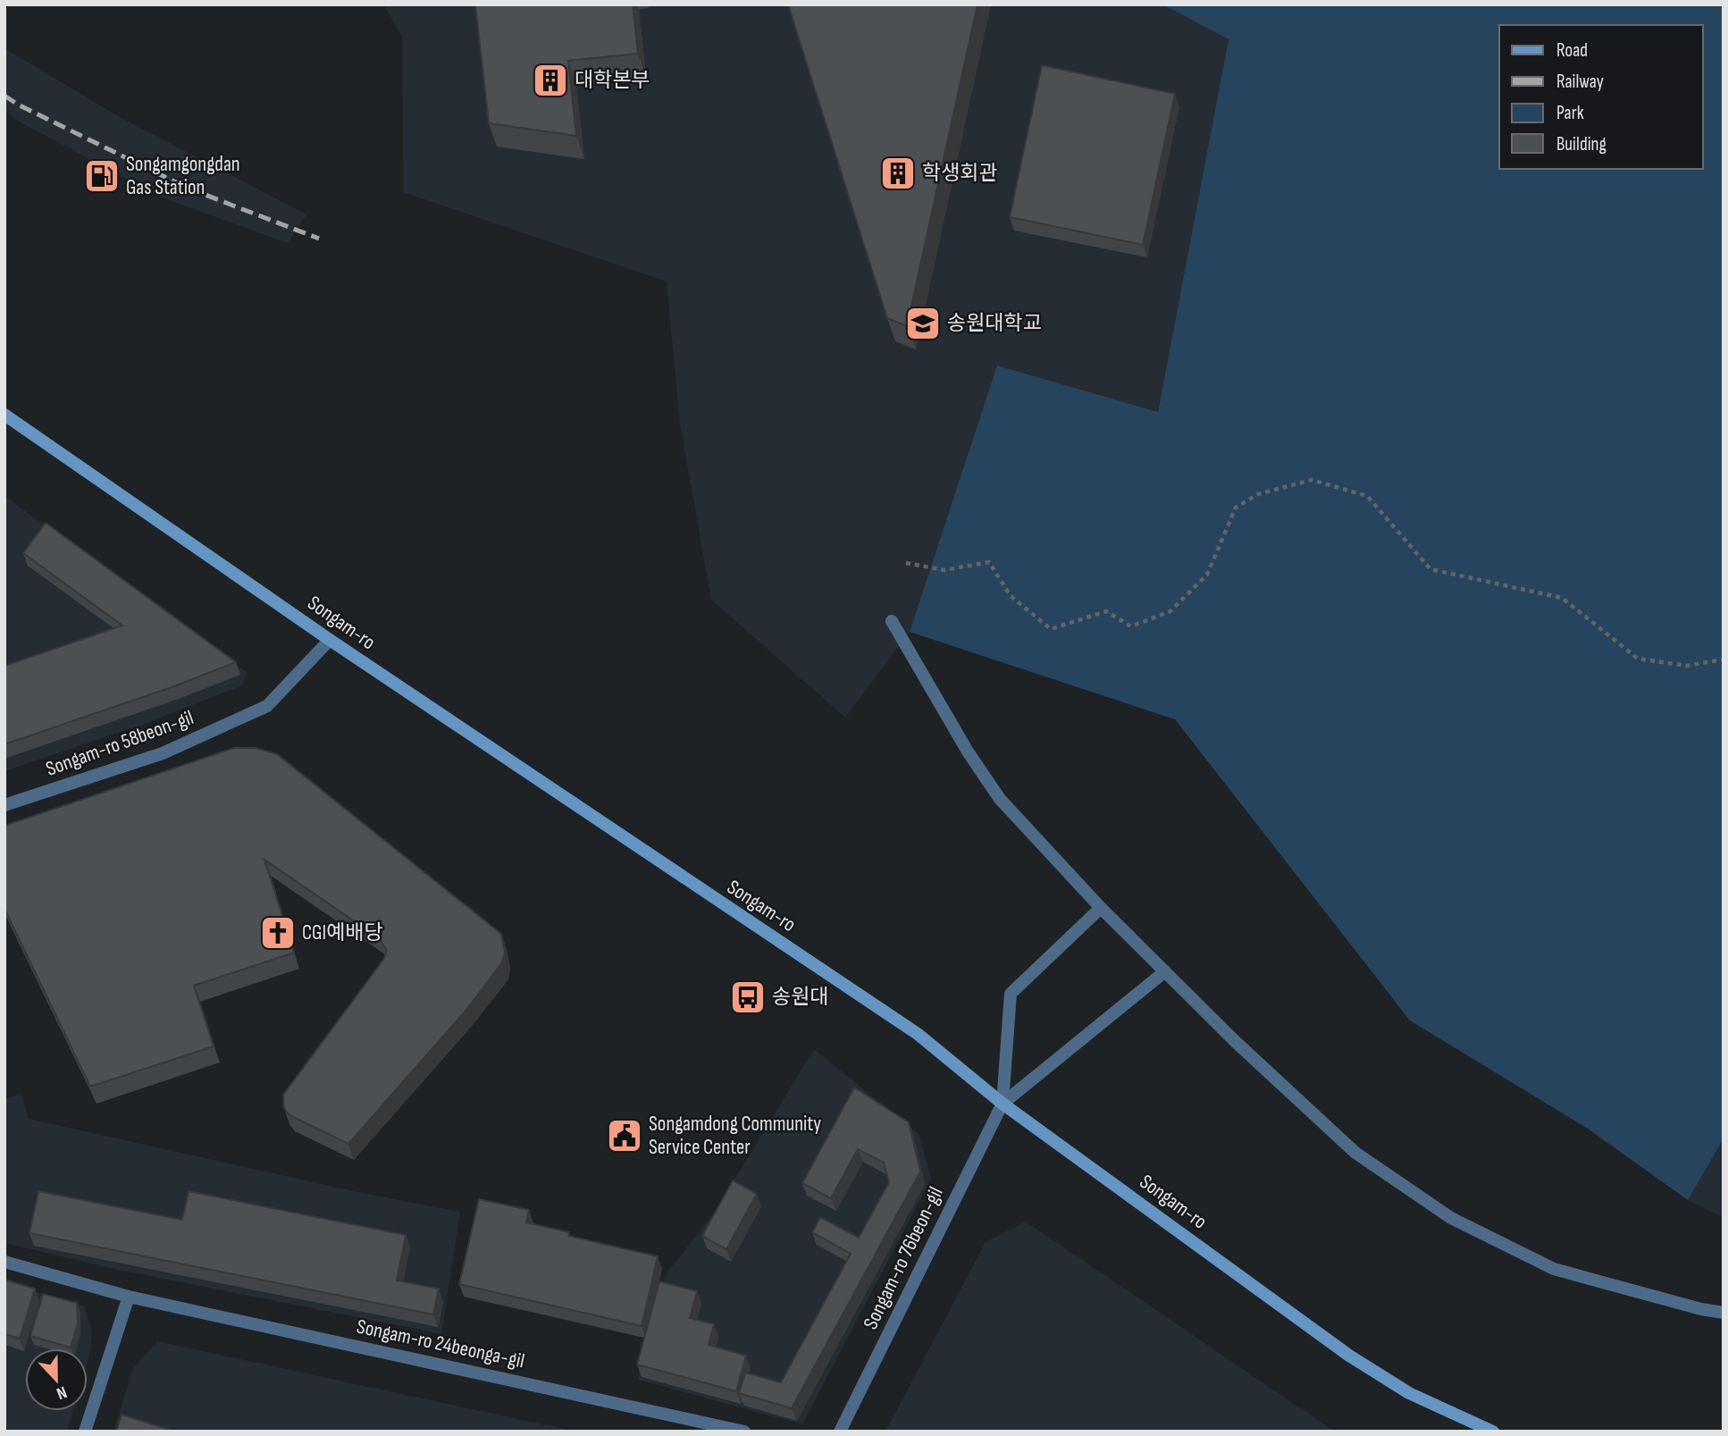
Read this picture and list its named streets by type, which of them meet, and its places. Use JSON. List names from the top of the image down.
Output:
{
  "streets": {
    "main road": ["Songam-ro"],
    "street": ["Songam-ro 58beon-gil", "Songam-ro 76beon-gil", "Songam-ro 24beonga-gil"]
  },
  "crossings": [
    ["Songam-ro", "Songam-ro 58beon-gil"],
    ["Songam-ro", "Songam-ro 76beon-gil"]
  ],
  "places": {
    "building": ["대학본부", "학생회관"],
    "fuel station": ["Songamgongdan Gas Station"],
    "school or university": ["송원대학교"],
    "church": ["CGI예배당"],
    "bus stop": ["송원대"],
    "public building": ["Songamdong Community Service Center"]
  },
  "legend": [
    "Road",
    "Railway",
    "Park",
    "Building"
  ],
  "north": "bottom"
}
